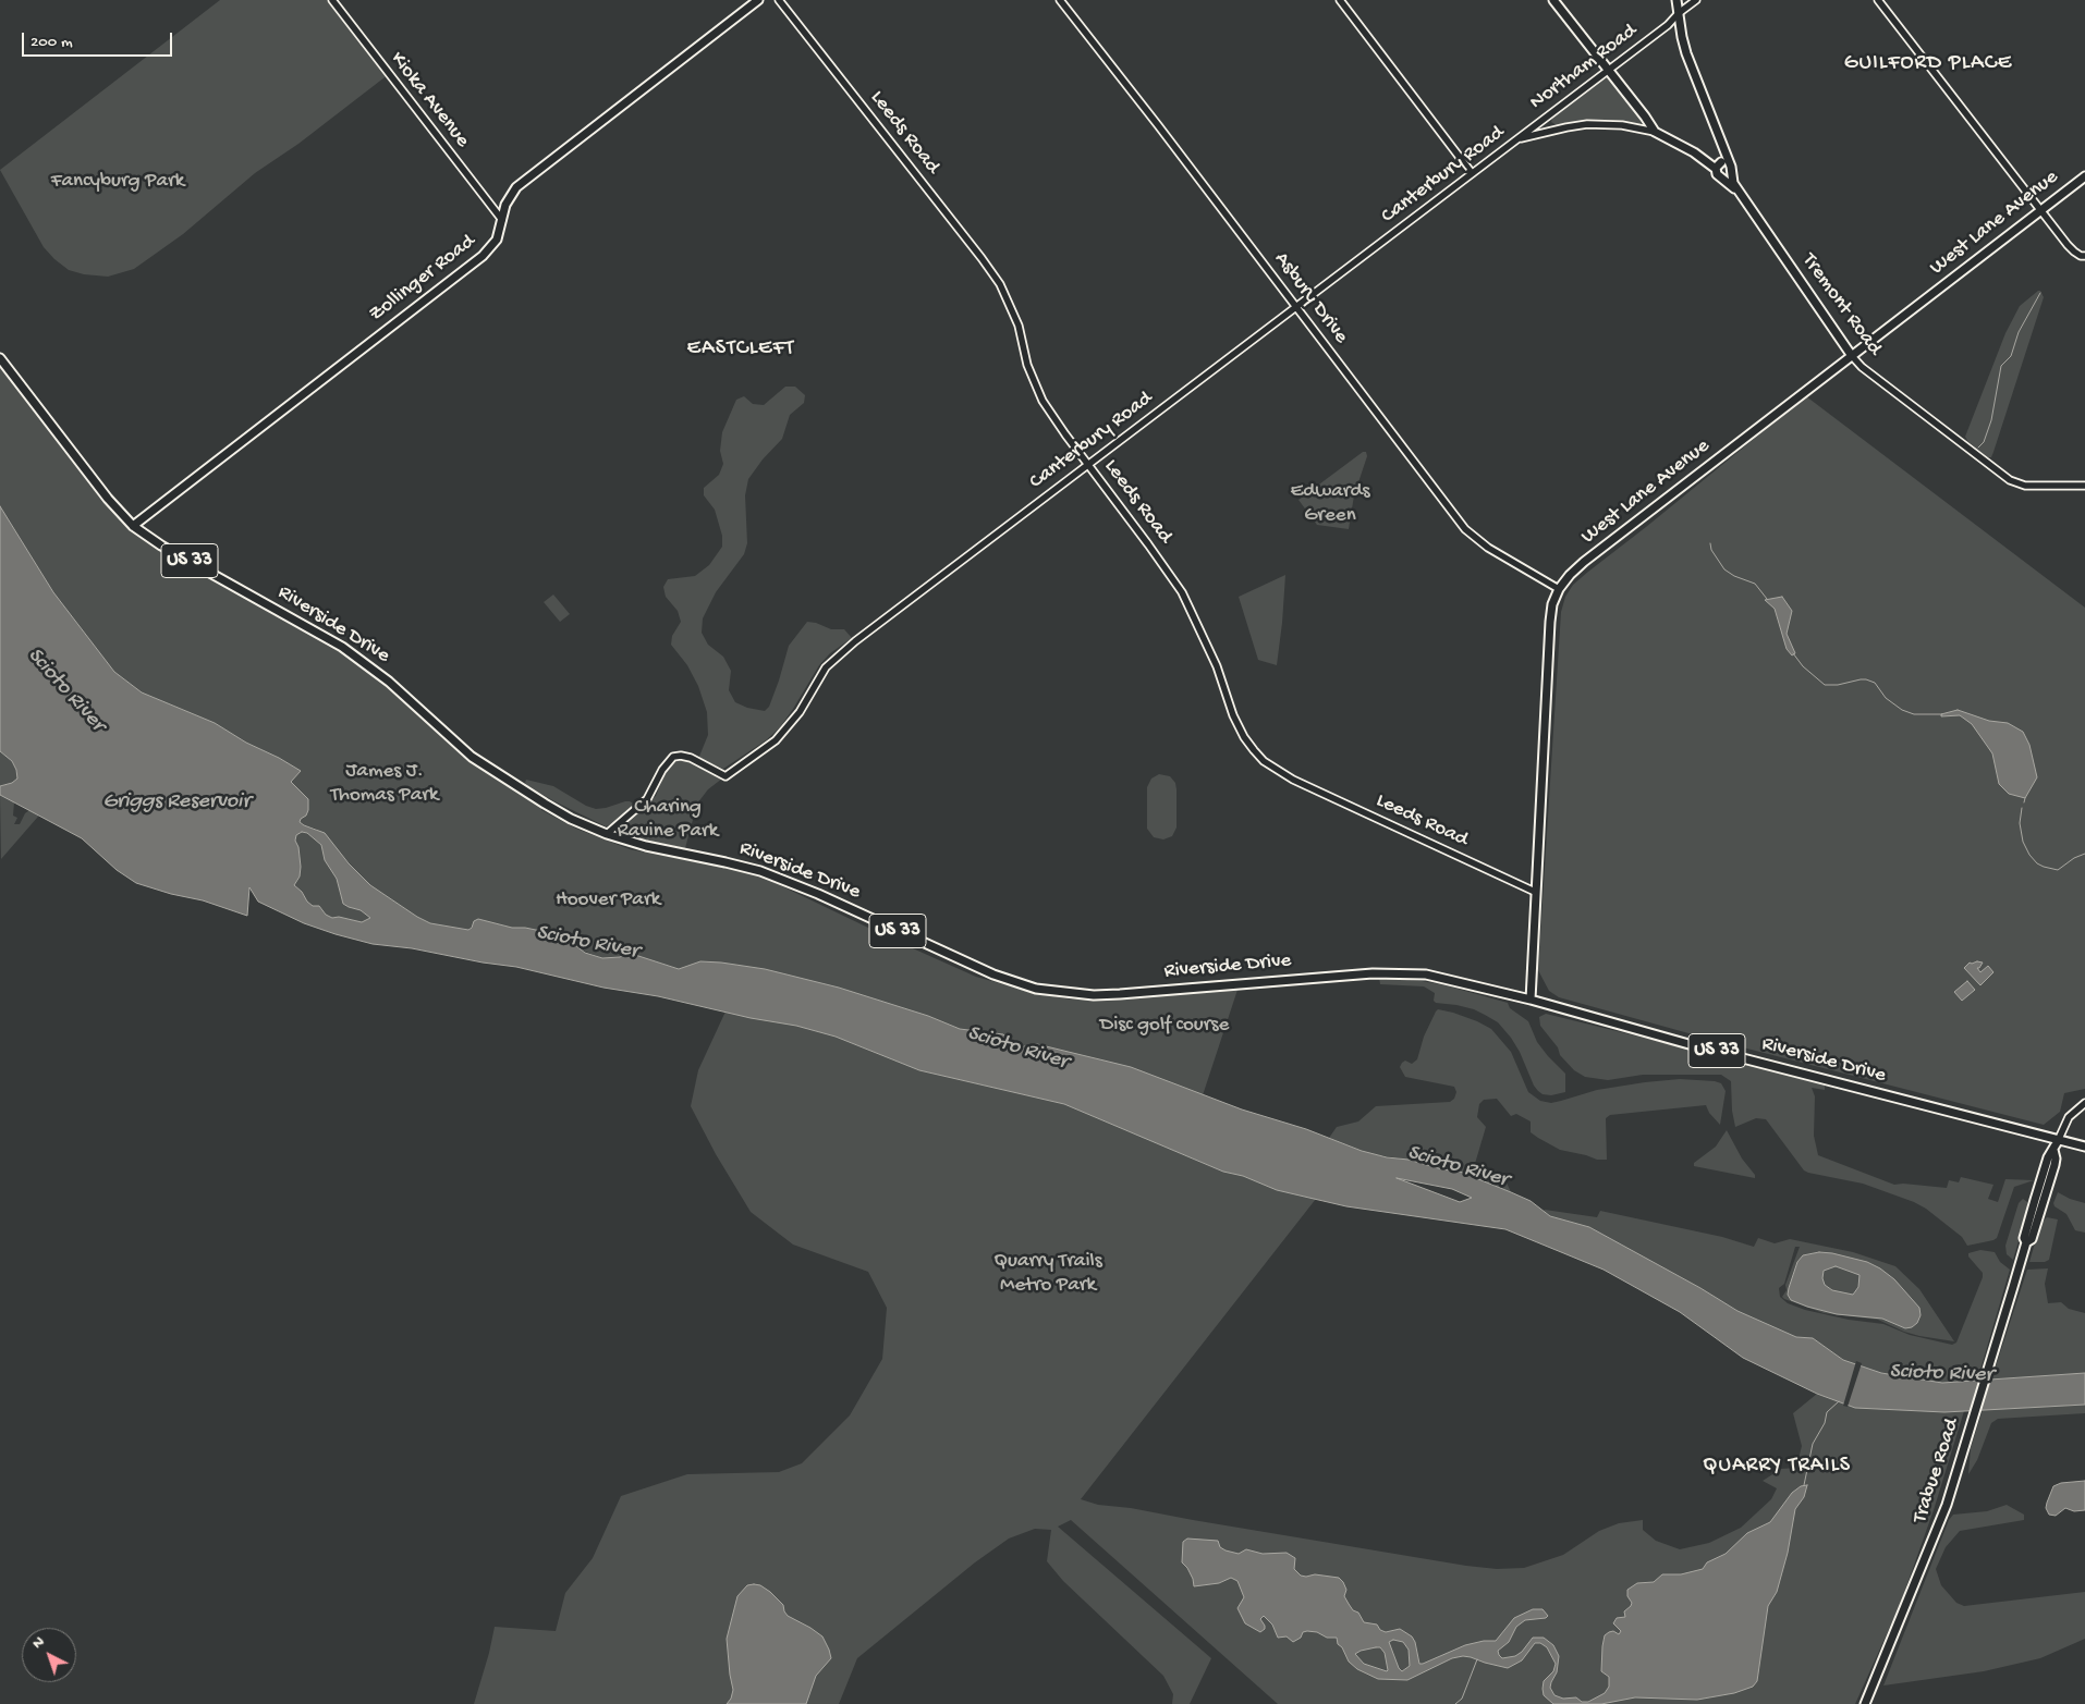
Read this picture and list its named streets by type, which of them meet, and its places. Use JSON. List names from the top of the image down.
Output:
{
  "streets": {
    "main road": [
      "West Lane Avenue",
      "Zollinger Road",
      "Tremont Road",
      "US 33",
      "Riverside Drive",
      "Trabue Road"
    ],
    "street": [
      "Northam Road",
      "Kioka Avenue",
      "Leeds Road",
      "Canterbury Road",
      "Asbury Drive"
    ]
  },
  "crossings": [
    ["Northam Road", "Canterbury Road"],
    ["Kioka Avenue", "Zollinger Road"],
    ["Leeds Road", "Canterbury Road"],
    ["Leeds Road", "West Lane Avenue"],
    ["Canterbury Road", "Asbury Drive"],
    ["Canterbury Road", "Riverside Drive"],
    ["West Lane Avenue", "Asbury Drive"],
    ["West Lane Avenue", "Tremont Road"],
    ["West Lane Avenue", "Riverside Drive"],
    ["Zollinger Road", "Riverside Drive"],
    ["Riverside Drive", "Trabue Road"]
  ],
  "districts": ["GUILFORD PLACE", "EASTCLEFT", "QUARRY TRAILS"],
  "water": ["Scioto River", "Griggs Reservoir"],
  "parks": [
    "Fancyburg Park",
    "Edwards Green",
    "James J. Thomas Park",
    "Charing Ravine Park",
    "Hoover Park",
    "Disc golf course",
    "Quarry Trails Metro Park"
  ],
  "scale_bar": "200 m",
  "north": "top left"
}
